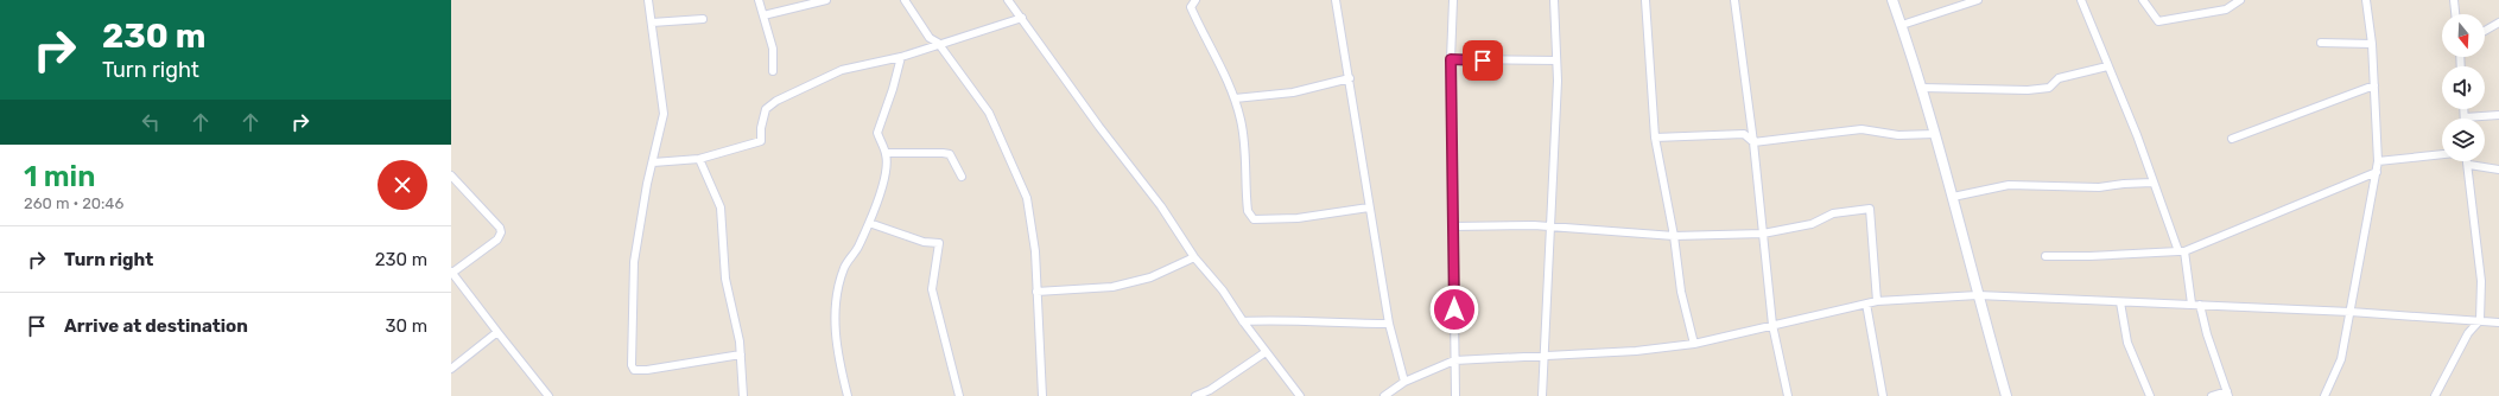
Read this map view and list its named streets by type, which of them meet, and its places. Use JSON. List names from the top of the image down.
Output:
{
  "north": "bottom",
  "page": {
    "turn": ["230 m", "Turn right"],
    "heading": ["1 min", "260 m · 20:46"],
    "list": [
      {
        "name": "Turn right",
        "value": "230 m"
      },
      {
        "name": "Arrive at destination",
        "value": "30 m"
      }
    ]
  }
}
